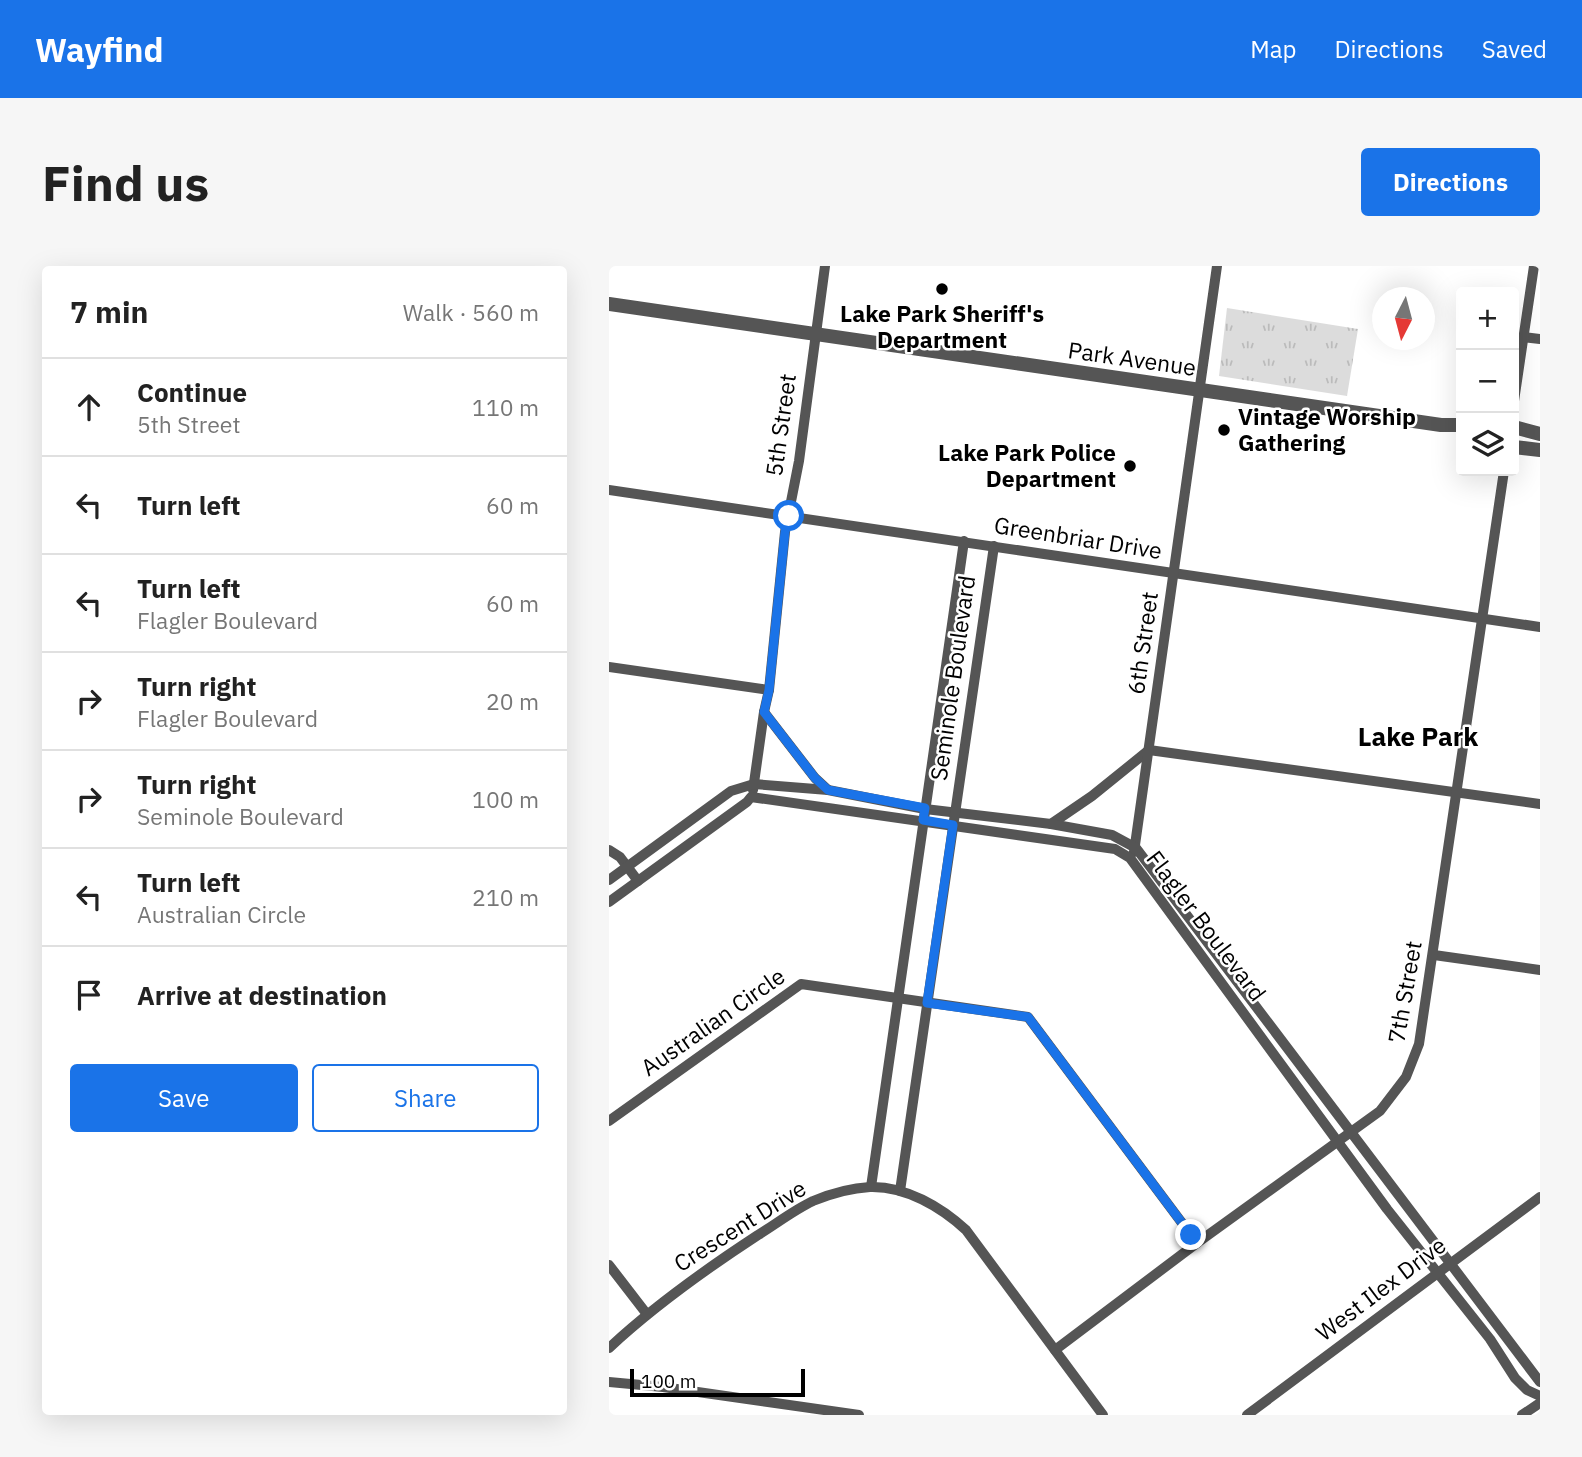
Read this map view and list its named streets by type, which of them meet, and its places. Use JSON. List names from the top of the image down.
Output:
{
  "streets": {
    "street": [
      "Park Avenue",
      "5th Street",
      "Greenbriar Drive",
      "6th Street",
      "Seminole Boulevard",
      "Flagler Boulevard",
      "7th Street",
      "Australian Circle",
      "Crescent Drive",
      "West Ilex Drive"
    ]
  },
  "crossings": [
    ["Park Avenue", "5th Street"],
    ["Park Avenue", "6th Street"],
    ["5th Street", "Greenbriar Drive"],
    ["5th Street", "Flagler Boulevard"],
    ["Greenbriar Drive", "6th Street"],
    ["Greenbriar Drive", "Seminole Boulevard"],
    ["Greenbriar Drive", "7th Street"],
    ["6th Street", "Flagler Boulevard"],
    ["Seminole Boulevard", "Flagler Boulevard"],
    ["Seminole Boulevard", "Australian Circle"],
    ["Seminole Boulevard", "Crescent Drive"],
    ["Flagler Boulevard", "7th Street"],
    ["Flagler Boulevard", "West Ilex Drive"],
    ["7th Street", "Australian Circle"],
    ["7th Street", "Crescent Drive"]
  ],
  "districts": ["Lake Park"],
  "places": ["Lake Park Sheriff's Department", "Vintage Worship Gathering", "Lake Park Police Department"],
  "scale_bar": "100 m",
  "north": "bottom",
  "page": {
    "header": "Wayfind",
    "nav": ["Map", "Directions", "Saved"],
    "buttons": [
      "Directions",
      ["Save", "Share"]
    ],
    "title": "Find us",
    "heading": ["7 min", "Walk · 560 m"],
    "map_buttons": ["+", "−"],
    "list": [
      ["Continue", "5th Street", "110 m"],
      ["Turn left", "60 m"],
      ["Turn left", "Flagler Boulevard", "60 m"],
      ["Turn right", "Flagler Boulevard", "20 m"],
      ["Turn right", "Seminole Boulevard", "100 m"],
      ["Turn left", "Australian Circle", "210 m"],
      "Arrive at destination"
    ],
    "scale": "100 m"
  }
}
